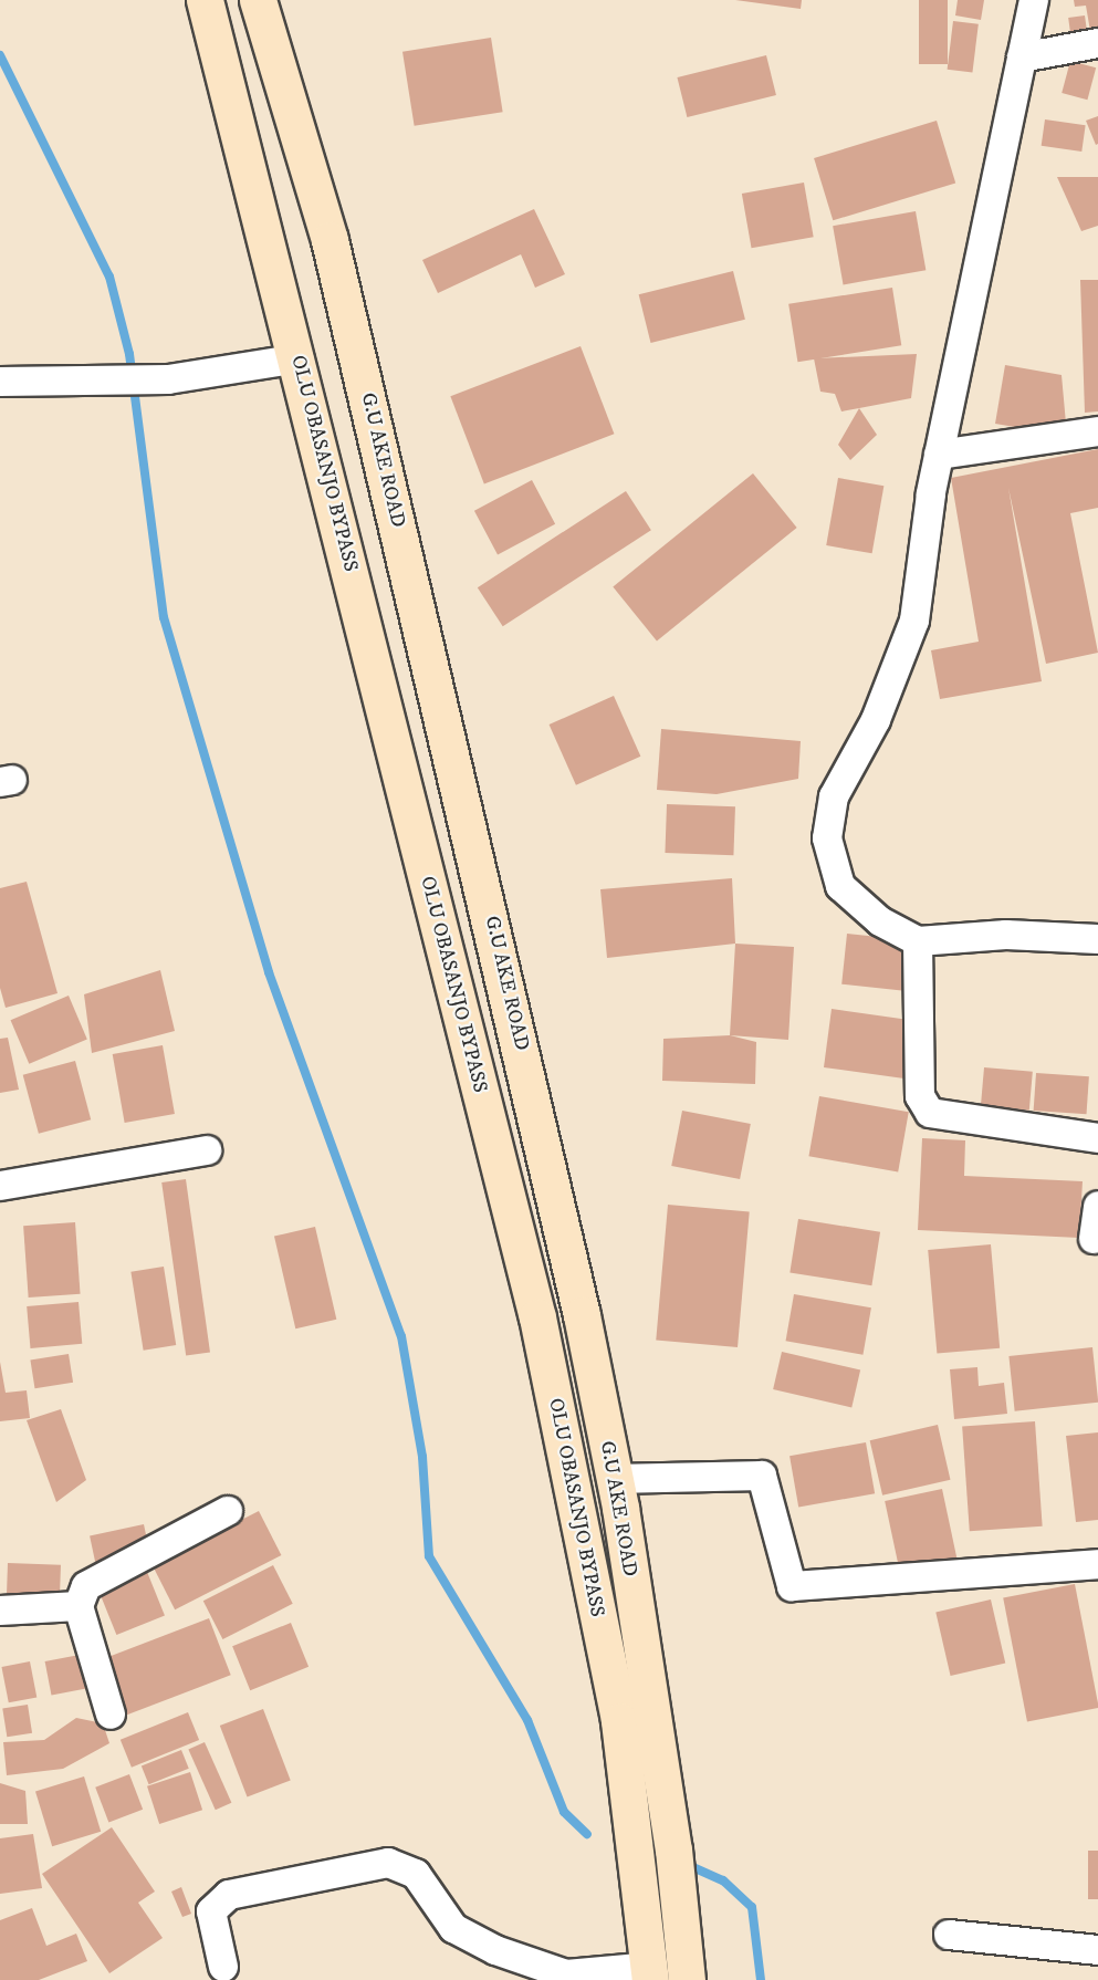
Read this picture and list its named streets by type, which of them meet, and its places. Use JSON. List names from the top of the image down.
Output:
{
  "streets": {
    "main road": ["G.U AKE ROAD", "OLU OBASANJO BYPASS"]
  }
}
